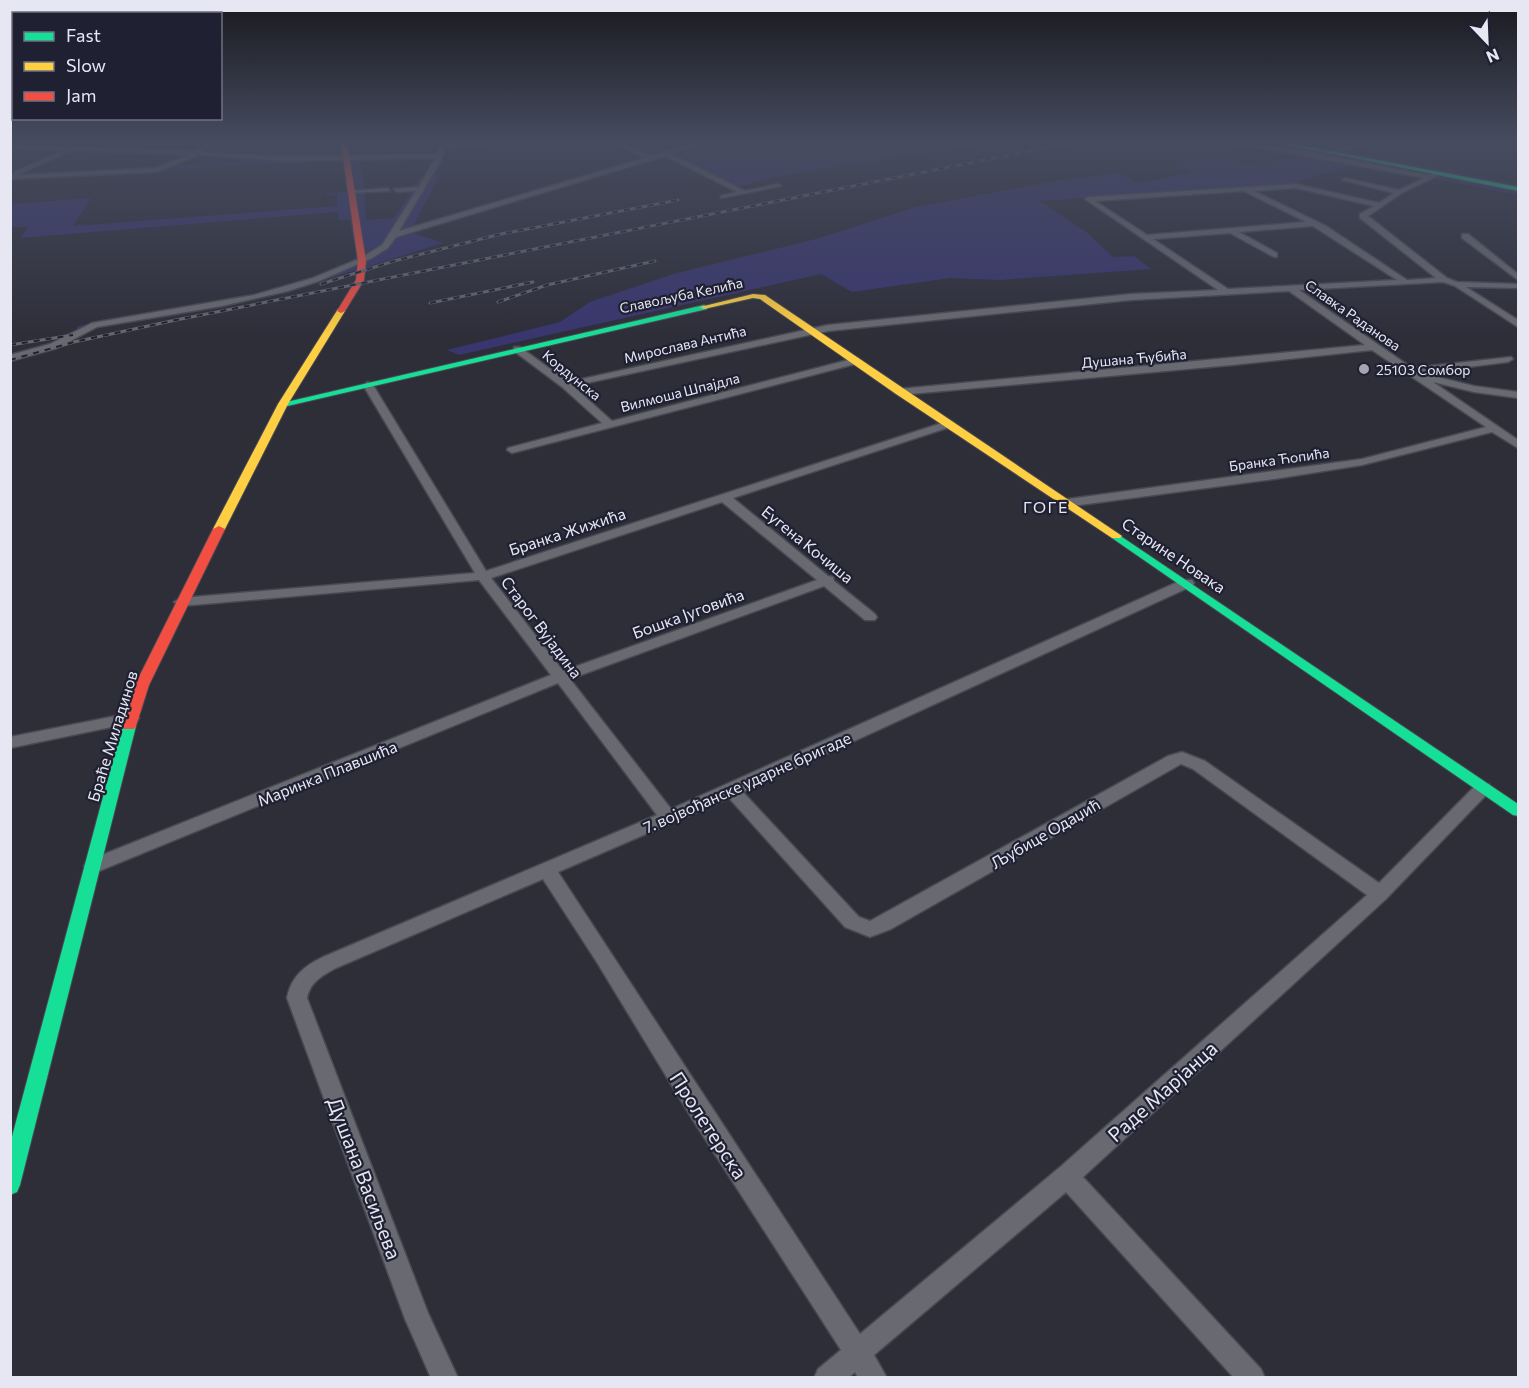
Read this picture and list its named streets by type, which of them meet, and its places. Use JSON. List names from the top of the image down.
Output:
{
  "streets": {
    "street": [
      "Славољуба Келића",
      "Славка Раданова",
      "Мирослава Антића",
      "Душана Ћубића",
      "Кордунска",
      "Вилмоша Шпајдла",
      "Бранка Ћопића",
      "Бранка Жижића",
      "Еугена Кочиша",
      "Старине Новака",
      "Бошка Југовића",
      "Старог Вујадина",
      "Браће Миладинов",
      "Маринка Плавшића",
      "7. војвођанске ударне бригаде",
      "Љубице Одаџић",
      "Раде Марјанца",
      "Пролетерска",
      "Душана Васиљева"
    ]
  },
  "crossings": [
    ["Славољуба Келића", "Мирослава Антића"],
    ["Славољуба Келића", "Кордунска"],
    ["Славољуба Келића", "Старине Новака"],
    ["Славољуба Келића", "Старог Вујадина"],
    ["Славољуба Келића", "Браће Миладинов"],
    ["Славка Раданова", "Душана Ћубића"],
    ["Славка Раданова", "Бранка Ћопића"],
    ["Мирослава Антића", "Кордунска"],
    ["Мирослава Антића", "Старине Новака"],
    ["Душана Ћубића", "Старине Новака"],
    ["Кордунска", "Вилмоша Шпајдла"],
    ["Вилмоша Шпајдла", "Старине Новака"],
    ["Бранка Ћопића", "Старине Новака"],
    ["Бранка Жижића", "Еугена Кочиша"],
    ["Бранка Жижића", "Старине Новака"],
    ["Бранка Жижића", "Старог Вујадина"],
    ["Бранка Жижића", "Браће Миладинов"],
    ["Еугена Кочиша", "Бошка Југовића"],
    ["Старине Новака", "7. војвођанске ударне бригаде"],
    ["Старине Новака", "Раде Марјанца"],
    ["Бошка Југовића", "Старог Вујадина"],
    ["Бошка Југовића", "Маринка Плавшића"],
    ["Старог Вујадина", "Маринка Плавшића"],
    ["Старог Вујадина", "7. војвођанске ударне бригаде"],
    ["Браће Миладинов", "Маринка Плавшића"],
    ["7. војвођанске ударне бригаде", "Љубице Одаџић"],
    ["7. војвођанске ударне бригаде", "Пролетерска"],
    ["7. војвођанске ударне бригаде", "Душана Васиљева"],
    ["Љубице Одаџић", "Раде Марјанца"],
    ["Раде Марјанца", "Пролетерска"]
  ],
  "districts": ["ГОГЕ"],
  "places": ["25103 Сомбор"],
  "legend": ["Fast", "Slow", "Jam"],
  "north": "bottom right"
}
